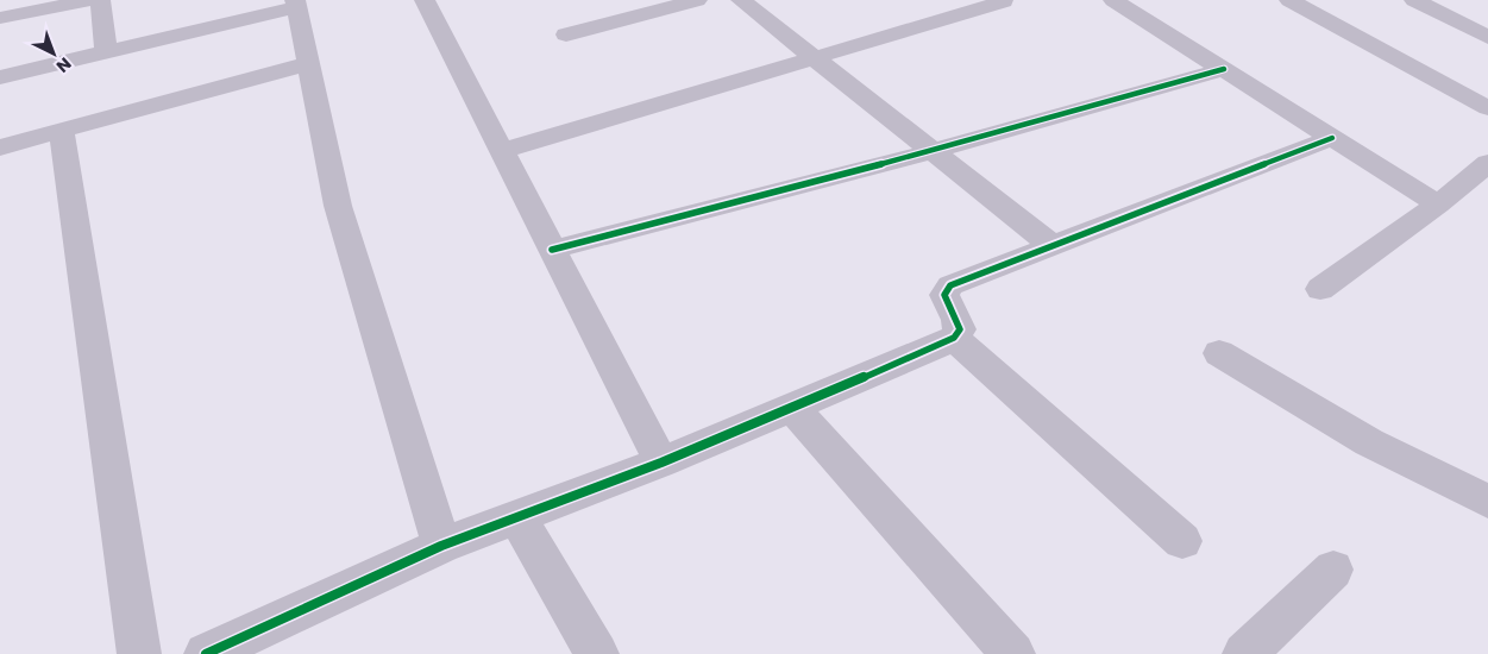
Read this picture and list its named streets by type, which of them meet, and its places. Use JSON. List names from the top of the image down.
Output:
{
  "north": "bottom right"
}
